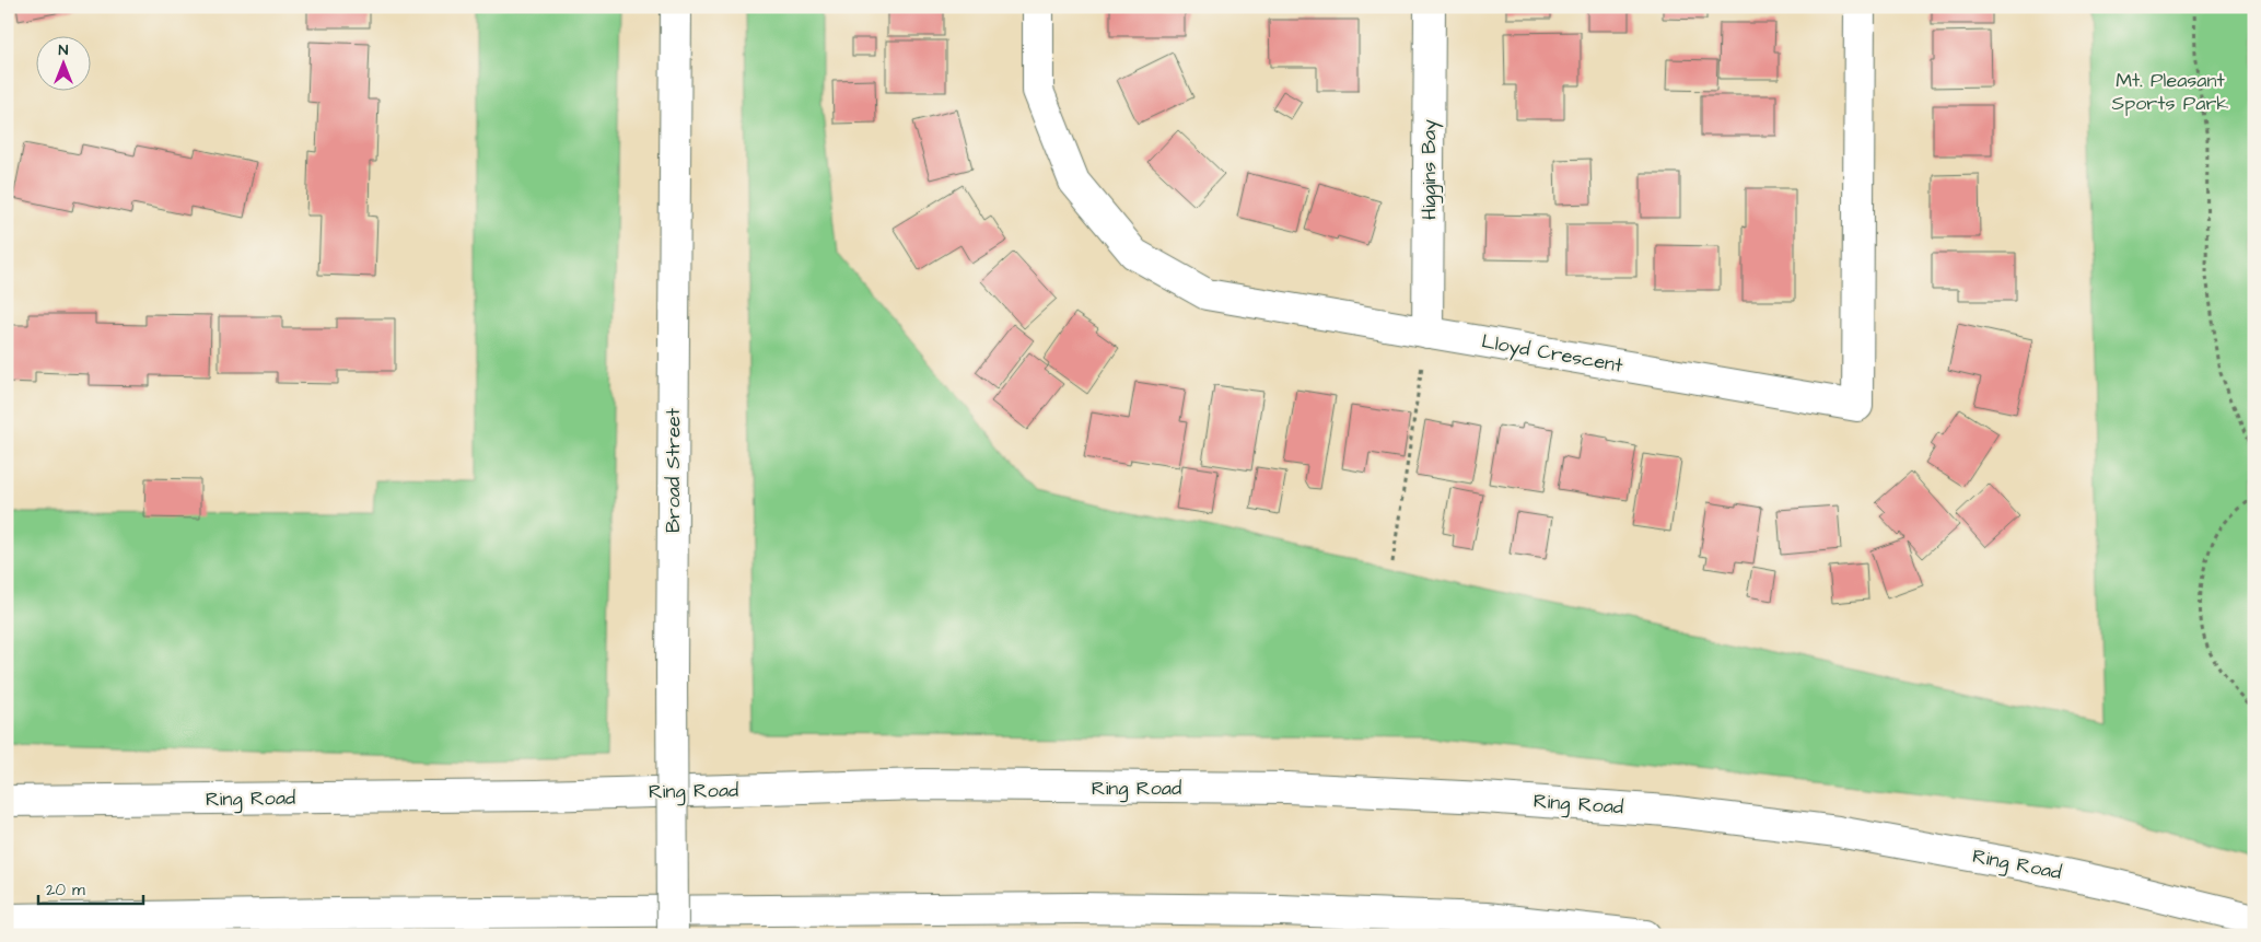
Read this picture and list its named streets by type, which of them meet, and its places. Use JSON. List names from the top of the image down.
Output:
{
  "streets": {
    "main road": [
      "Higgins Bay",
      "Lloyd Crescent",
      "Broad Street",
      "Ring Road"
    ]
  },
  "crossings": [
    ["Higgins Bay", "Lloyd Crescent"]
  ],
  "parks": ["Mt. Pleasant Sports Park"],
  "scale_bar": "20 m",
  "north": "top"
}
